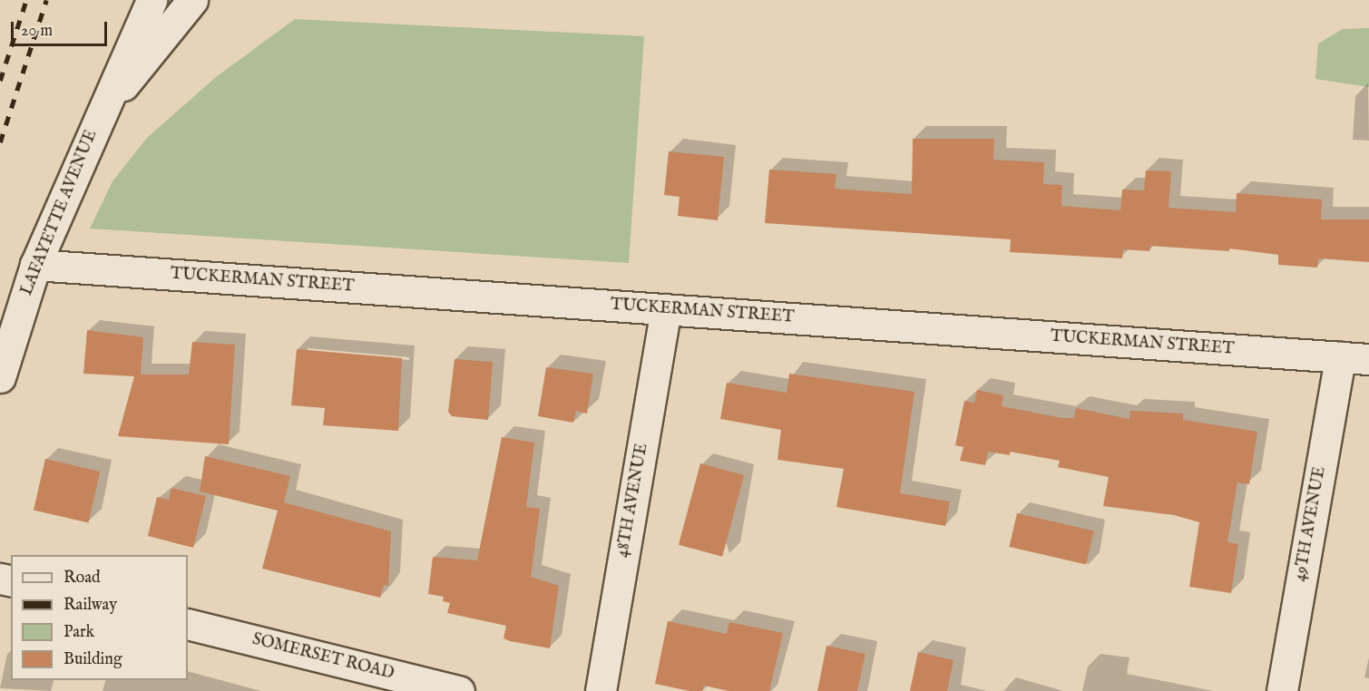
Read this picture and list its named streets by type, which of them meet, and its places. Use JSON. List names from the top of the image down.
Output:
{
  "streets": {
    "street": [
      "LAFAYETTE AVENUE",
      "TUCKERMAN STREET",
      "48TH AVENUE",
      "49TH AVENUE",
      "SOMERSET ROAD"
    ]
  },
  "crossings": [
    ["LAFAYETTE AVENUE", "TUCKERMAN STREET"],
    ["TUCKERMAN STREET", "48TH AVENUE"],
    ["TUCKERMAN STREET", "49TH AVENUE"]
  ],
  "legend": [
    "Road",
    "Railway",
    "Park",
    "Building"
  ],
  "scale_bar": "20 m"
}
